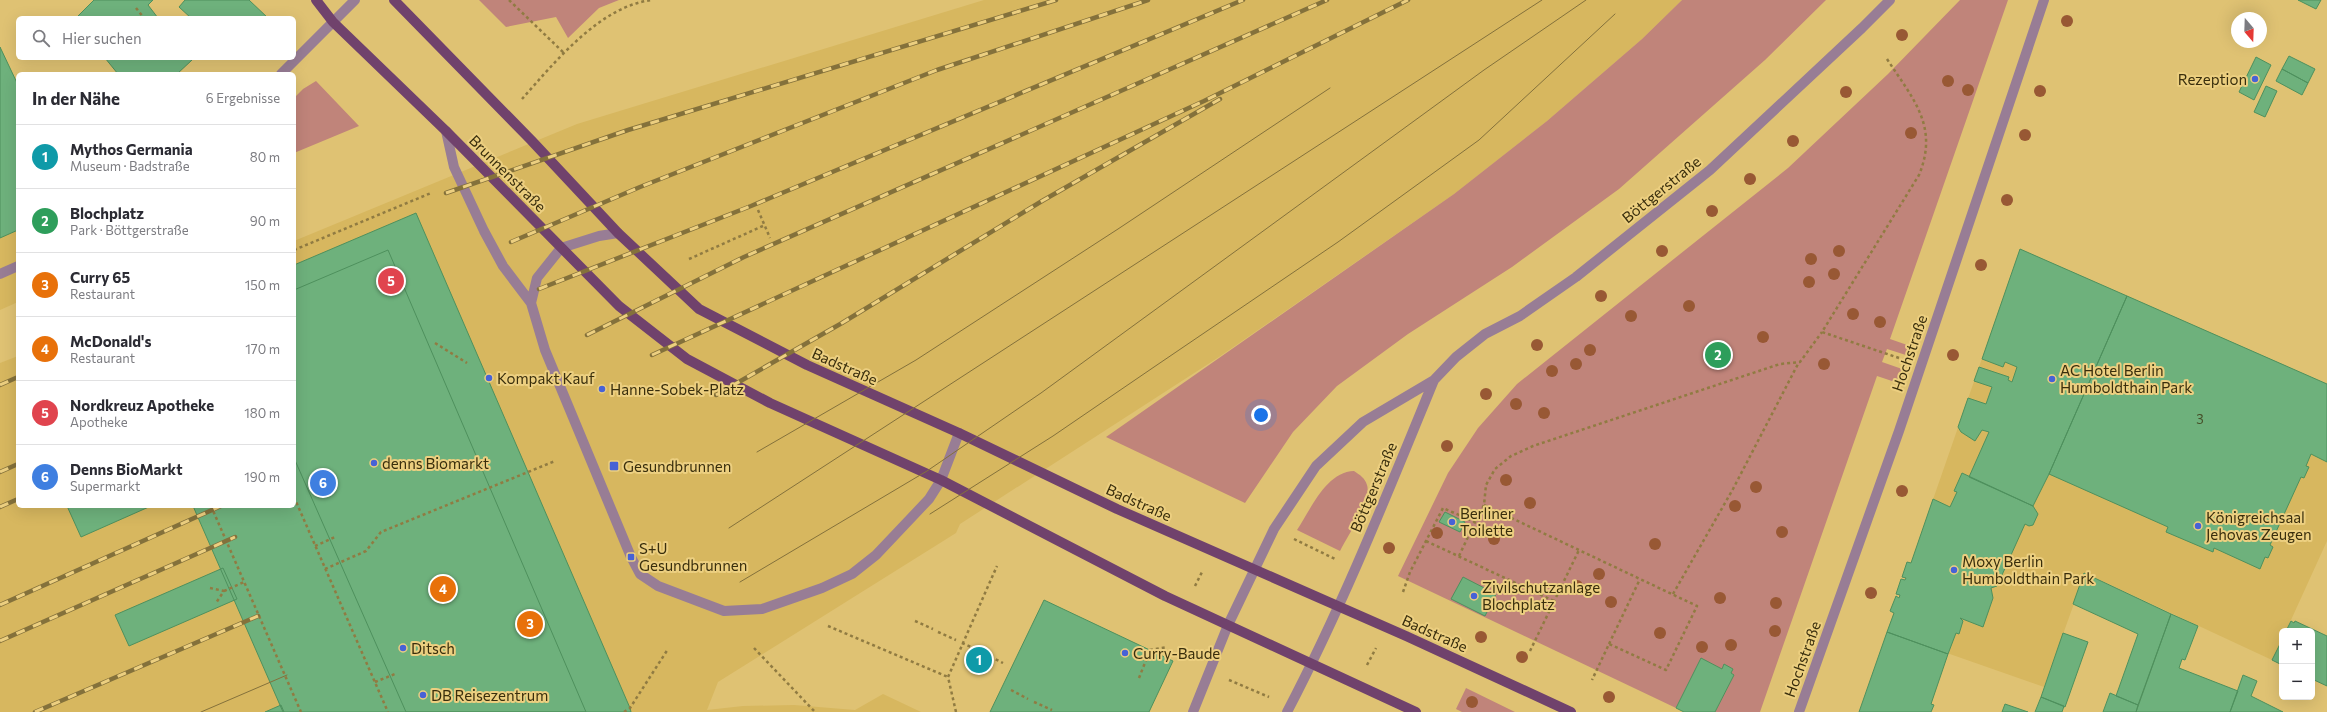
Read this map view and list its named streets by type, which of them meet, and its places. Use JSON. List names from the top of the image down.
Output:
{
  "streets": {
    "main road": ["Brunnenstraße", "Badstraße"],
    "street": ["Böttgerstraße", "Hochstraße"]
  },
  "crossings": [
    ["Böttgerstraße", "Badstraße"]
  ],
  "places": {
    "other": [
      "Rezeption",
      "Kompakt Kauf",
      "AC Hotel Berlin Humboldthain Park",
      "Hanne-Sobek-Platz",
      "denns Biomarkt",
      "Berliner Toilette",
      "Königreichsaal Jehovas Zeugen",
      "Moxy Berlin Humboldthain Park",
      "Zivilschutzanlage Blochplatz",
      "Ditsch",
      "Curry-Baude",
      "DB Reisezentrum"
    ],
    "transit": ["Gesundbrunnen", "S+U Gesundbrunnen"]
  },
  "house_numbers": ["3"],
  "north": "bottom",
  "page": {
    "search": "Hier suchen",
    "heading": ["In der Nähe", "6 Ergebnisse"],
    "list": [
      {
        "mark": "1",
        "name": "Mythos Germania",
        "note": "Museum · Badstraße",
        "value": "80 m"
      },
      {
        "mark": "2",
        "name": "Blochplatz",
        "note": "Park · Böttgerstraße",
        "value": "90 m"
      },
      {
        "mark": "3",
        "name": "Curry 65",
        "note": "Restaurant",
        "value": "150 m"
      },
      {
        "mark": "4",
        "name": "McDonald's",
        "note": "Restaurant",
        "value": "170 m"
      },
      {
        "mark": "5",
        "name": "Nordkreuz Apotheke",
        "note": "Apotheke",
        "value": "180 m"
      },
      {
        "mark": "6",
        "name": "Denns BioMarkt",
        "note": "Supermarkt",
        "value": "190 m"
      }
    ],
    "pins": [
      "5",
      "2",
      "6",
      "4",
      "3",
      "1"
    ],
    "map_buttons": ["+", "−"]
  }
}
